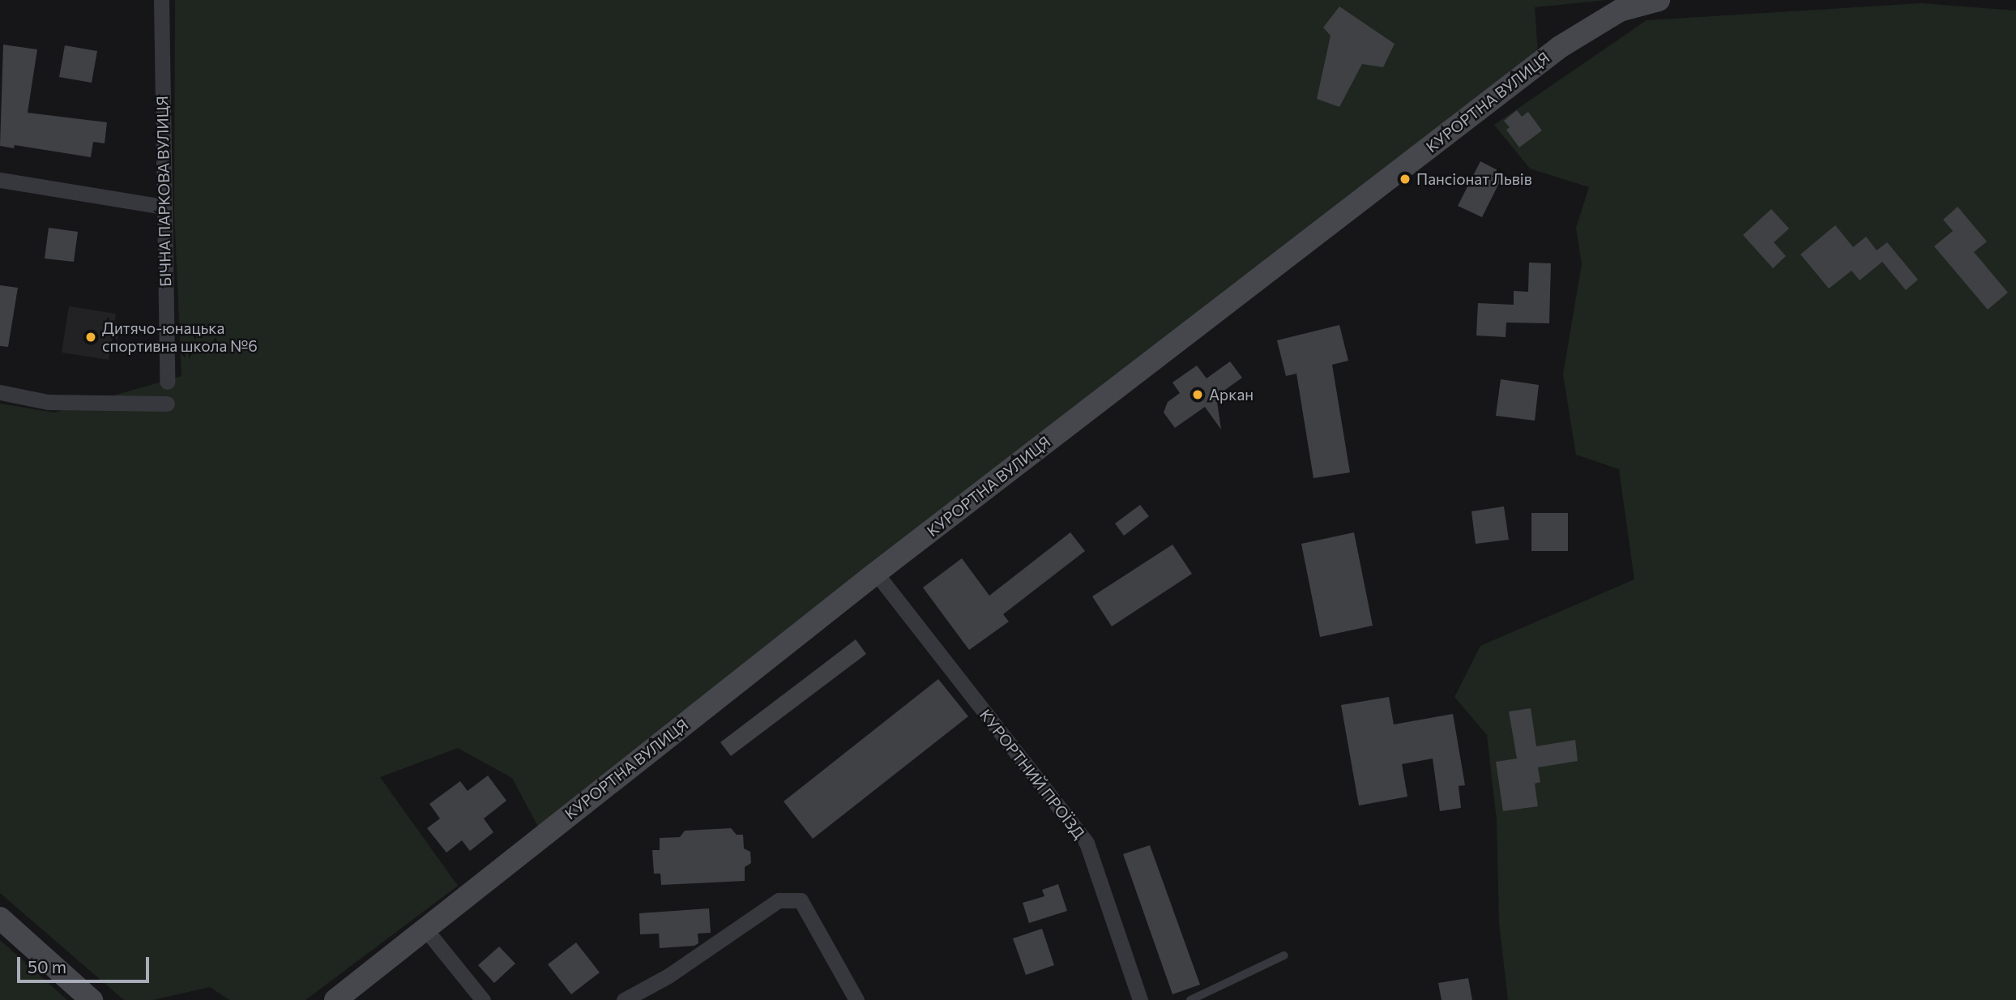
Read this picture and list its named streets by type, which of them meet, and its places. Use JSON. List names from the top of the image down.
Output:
{
  "streets": {
    "main road": ["КУРОРТНА ВУЛИЦЯ"],
    "street": ["БІЧНА ПАРКОВА ВУЛИЦЯ", "КУРОРТНИЙ ПРОЇЗД"]
  },
  "crossings": [
    ["КУРОРТНА ВУЛИЦЯ", "КУРОРТНИЙ ПРОЇЗД"]
  ],
  "places": ["Пансіонат Львів", "Дитячо-юнацька спортивна школа №6", "Аркан"],
  "scale_bar": "50 m"
}
